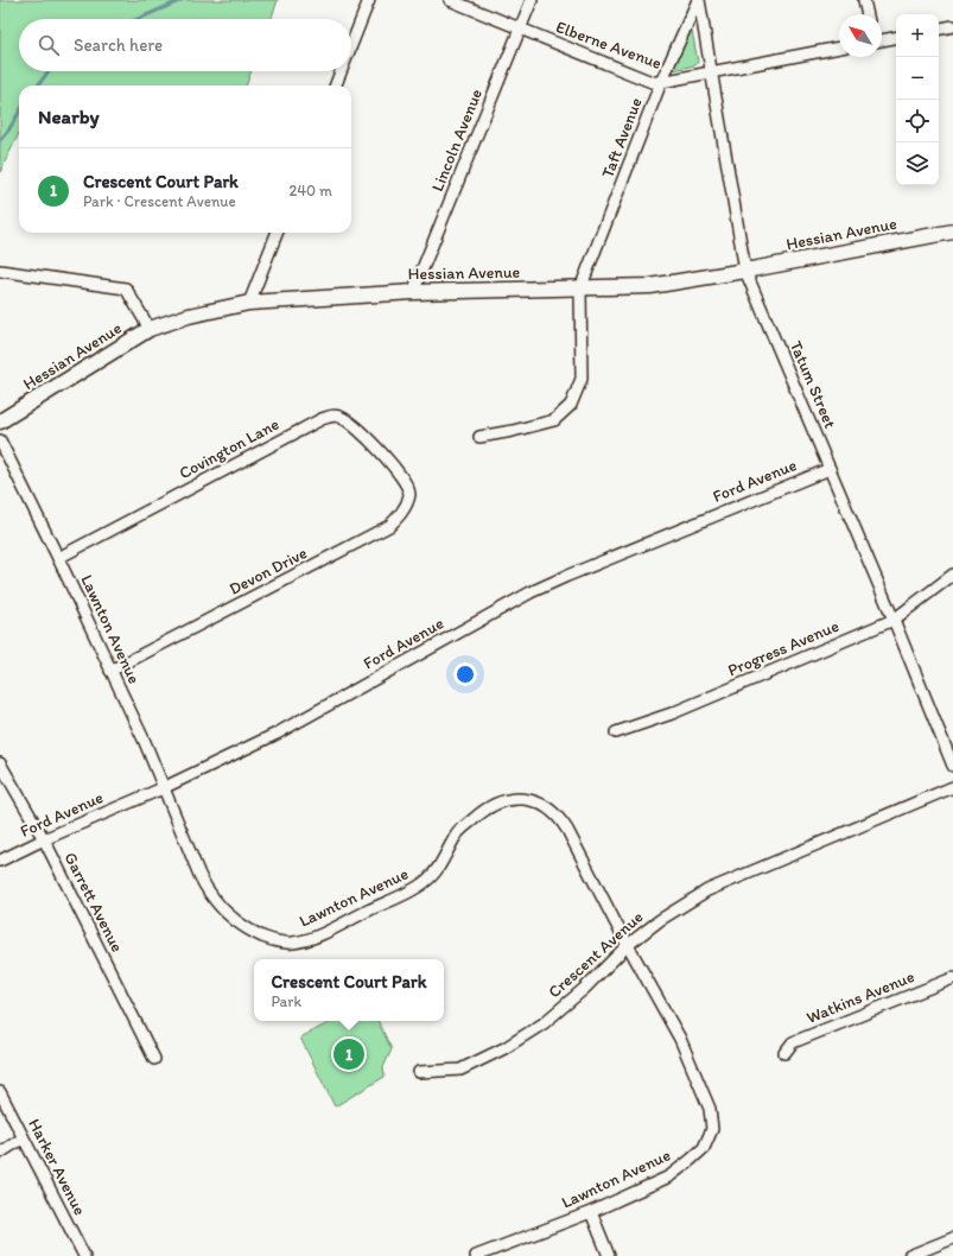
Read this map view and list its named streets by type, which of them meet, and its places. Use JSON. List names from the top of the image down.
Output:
{
  "streets": {
    "main road": ["Hessian Avenue"],
    "street": [
      "Elberne Avenue",
      "Taft Avenue",
      "Lincoln Avenue",
      "Tatum Street",
      "Covington Lane",
      "Ford Avenue",
      "Devon Drive",
      "Lawnton Avenue",
      "Progress Avenue",
      "Garrett Avenue",
      "Crescent Avenue",
      "Watkins Avenue",
      "Harker Avenue"
    ]
  },
  "crossings": [
    ["Elberne Avenue", "Taft Avenue"],
    ["Elberne Avenue", "Lincoln Avenue"],
    ["Elberne Avenue", "Tatum Street"],
    ["Taft Avenue", "Hessian Avenue"],
    ["Taft Avenue", "Tatum Street"],
    ["Lincoln Avenue", "Hessian Avenue"],
    ["Hessian Avenue", "Tatum Street"],
    ["Tatum Street", "Ford Avenue"],
    ["Tatum Street", "Progress Avenue"],
    ["Covington Lane", "Devon Drive"],
    ["Covington Lane", "Lawnton Avenue"],
    ["Ford Avenue", "Lawnton Avenue"],
    ["Ford Avenue", "Garrett Avenue"],
    ["Devon Drive", "Lawnton Avenue"],
    ["Lawnton Avenue", "Crescent Avenue"]
  ],
  "north": "top left",
  "page": {
    "map_buttons": ["+", "−"],
    "search": "Search here",
    "heading": "Nearby",
    "list": [
      {
        "mark": "1",
        "name": "Crescent Court Park",
        "note": "Park · Crescent Avenue",
        "value": "240 m"
      }
    ],
    "popup": ["Crescent Court Park", "Park"],
    "pins": "1"
  }
}
